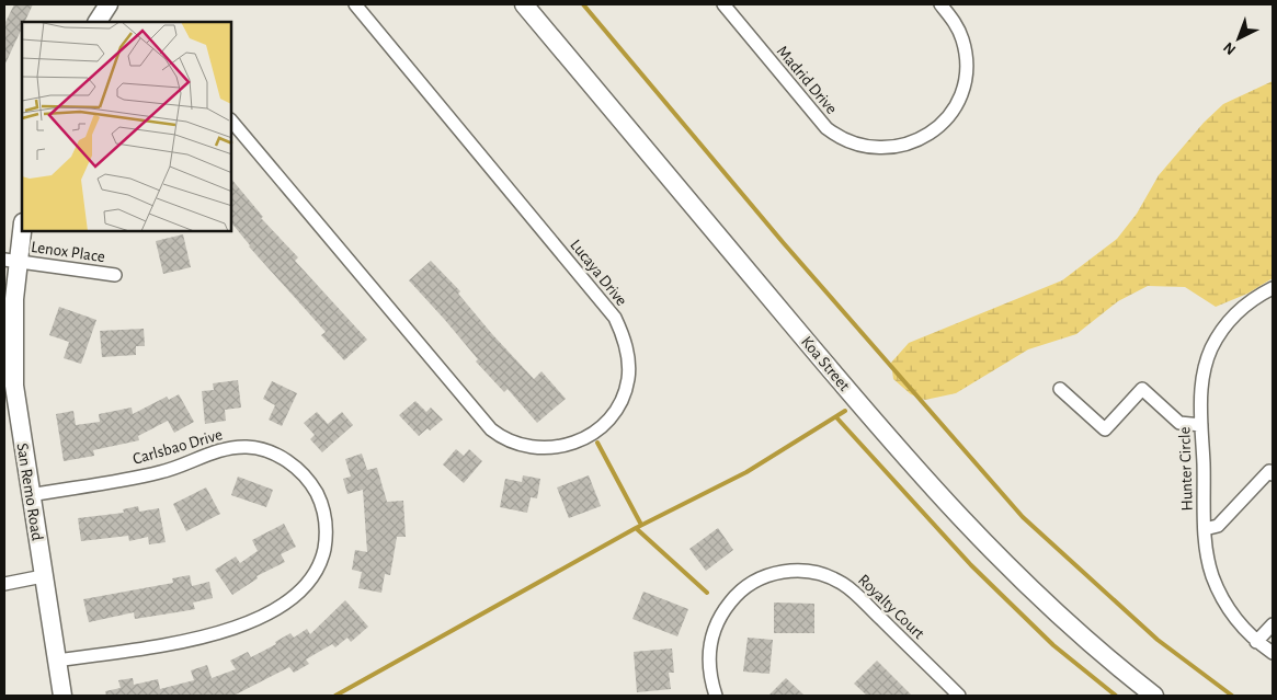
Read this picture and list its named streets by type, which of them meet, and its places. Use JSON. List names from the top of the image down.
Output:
{
  "streets": {
    "main road": ["Koa Street", "San Remo Road"],
    "street": [
      "Madrid Drive",
      "Lenox Place",
      "Lucaya Drive",
      "Carlsbao Drive",
      "Hunter Circle",
      "Royalty Court"
    ]
  },
  "crossings": [
    ["Lenox Place", "San Remo Road"],
    ["Carlsbao Drive", "San Remo Road"]
  ],
  "north": "bottom left"
}
